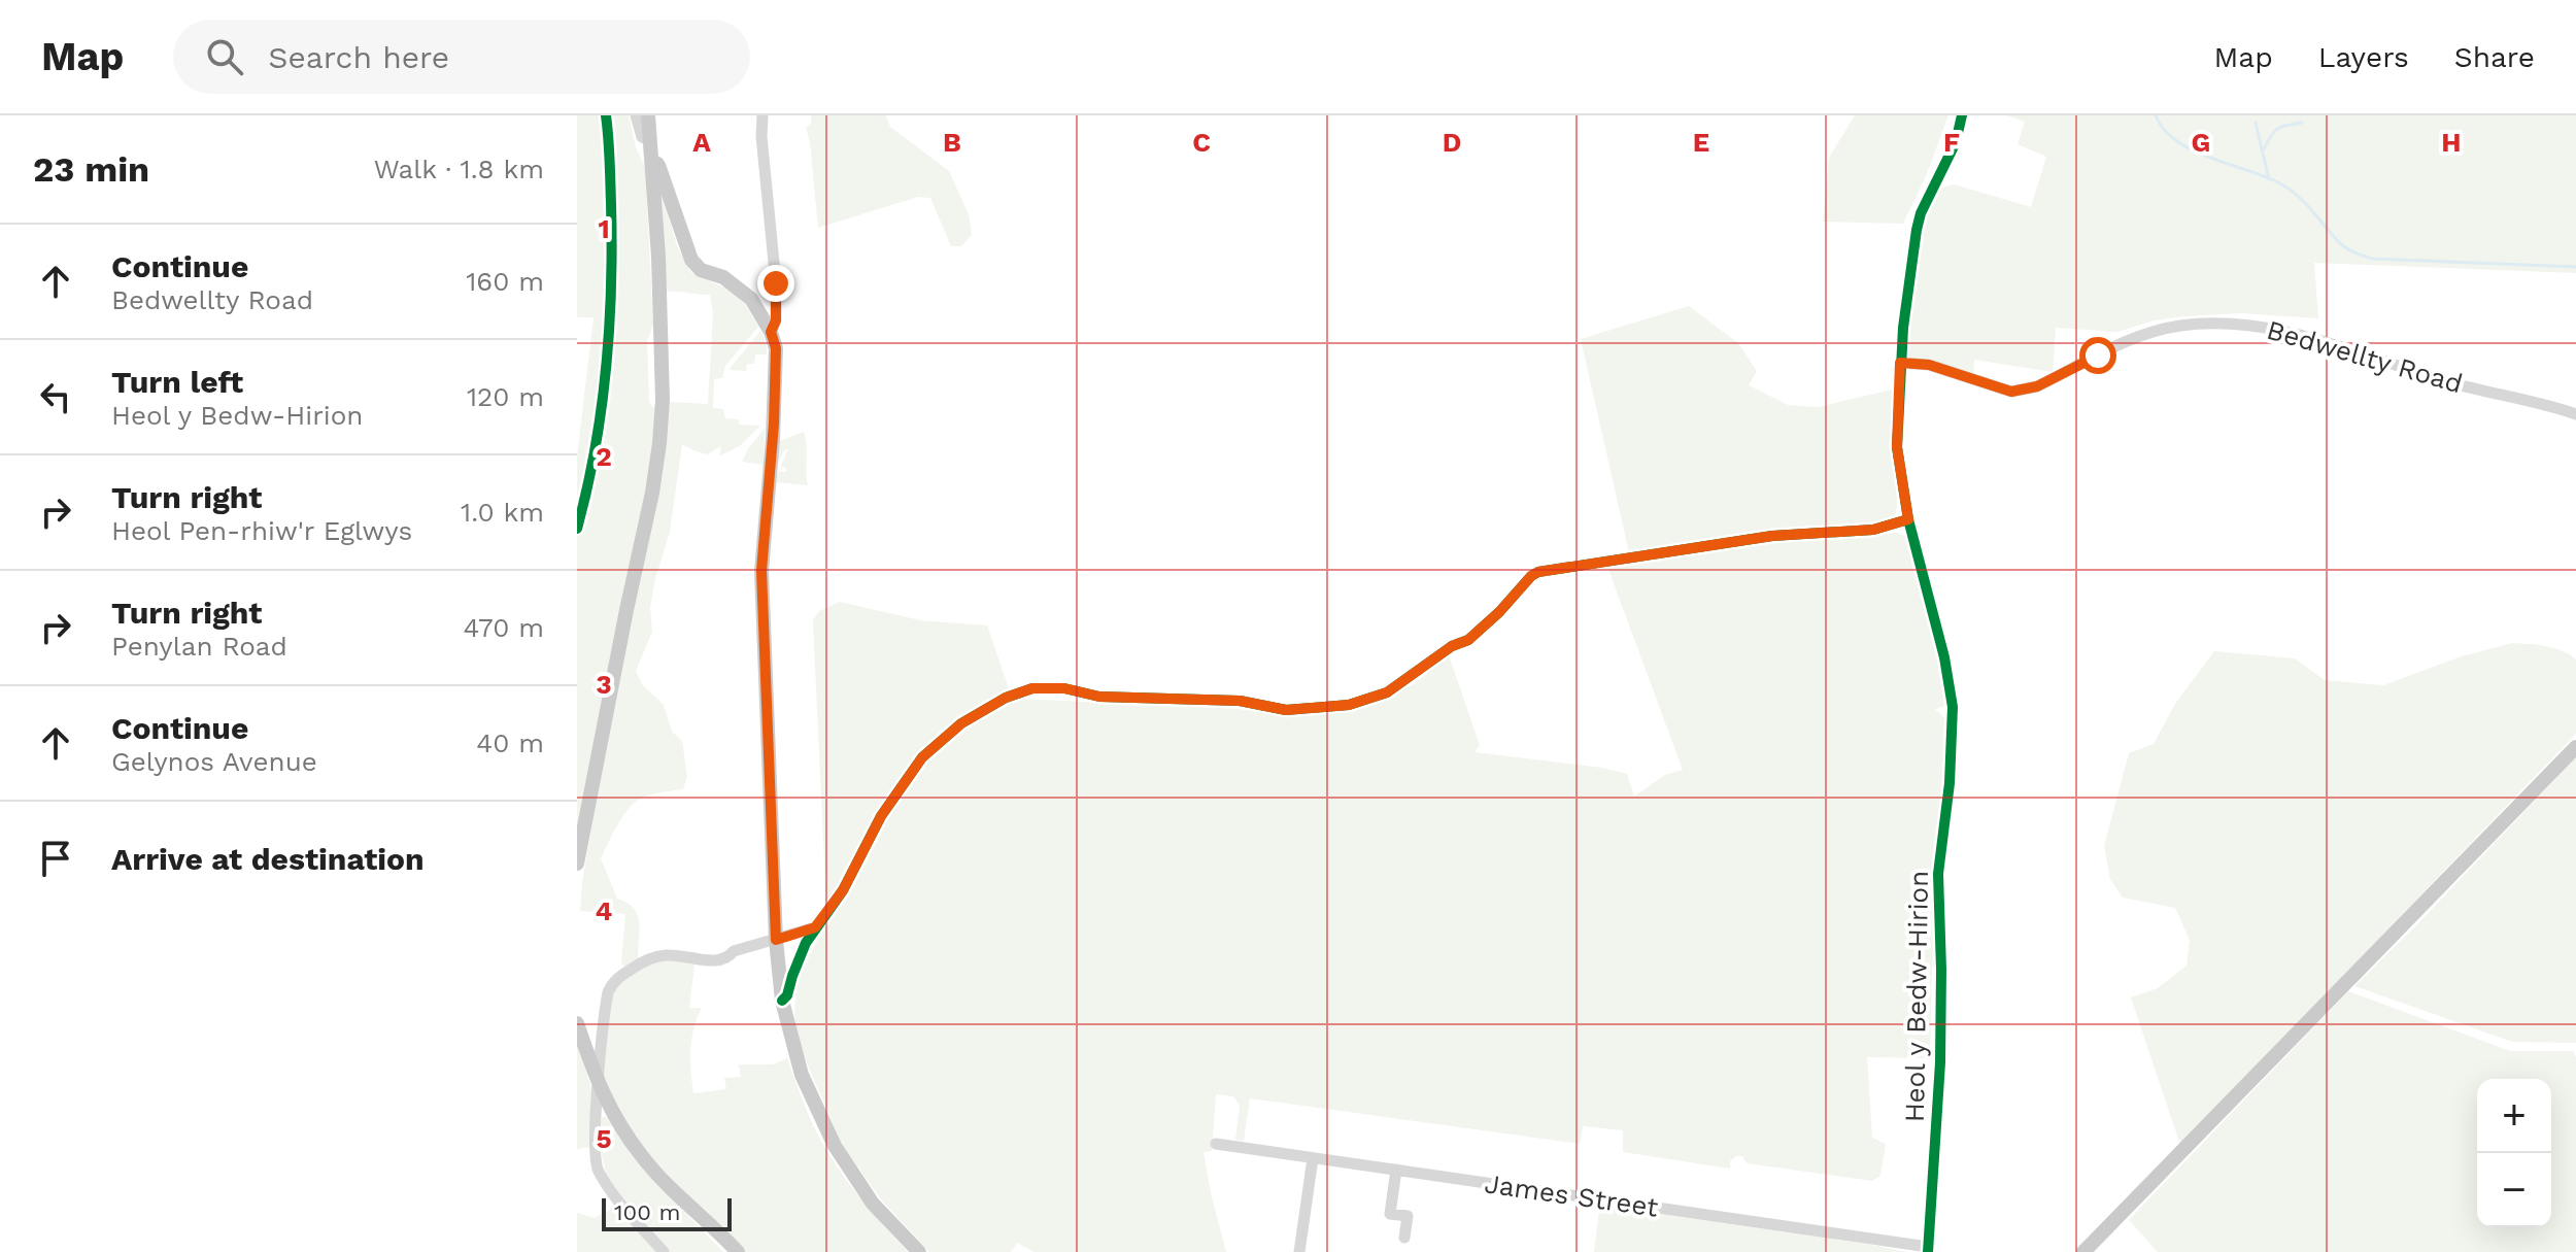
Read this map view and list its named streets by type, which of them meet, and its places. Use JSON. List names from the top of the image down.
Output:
{
  "streets": {
    "street": ["Bedwellty Road", "Heol y Bedw-Hirion", "James Street"]
  },
  "crossings": [
    ["Bedwellty Road", "Heol y Bedw-Hirion"],
    ["Heol y Bedw-Hirion", "James Street"]
  ],
  "scale_bar": "100 m",
  "page": {
    "header": "Map",
    "search": "Search here",
    "nav": ["Map", "Layers", "Share"],
    "heading": ["23 min", "Walk · 1.8 km"],
    "list": [
      ["Continue", "Bedwellty Road", "160 m"],
      ["Turn left", "Heol y Bedw-Hirion", "120 m"],
      ["Turn right", "Heol Pen-rhiw'r Eglwys", "1.0 km"],
      ["Turn right", "Penylan Road", "470 m"],
      ["Continue", "Gelynos Avenue", "40 m"],
      "Arrive at destination"
    ],
    "map_buttons": ["+", "−"],
    "scale": "100 m"
  },
  "grid": {
    "columns": [
      "A",
      "B",
      "C",
      "D",
      "E",
      "F",
      "G",
      "H"
    ],
    "rows": [
      "1",
      "2",
      "3",
      "4",
      "5"
    ]
  }
}
